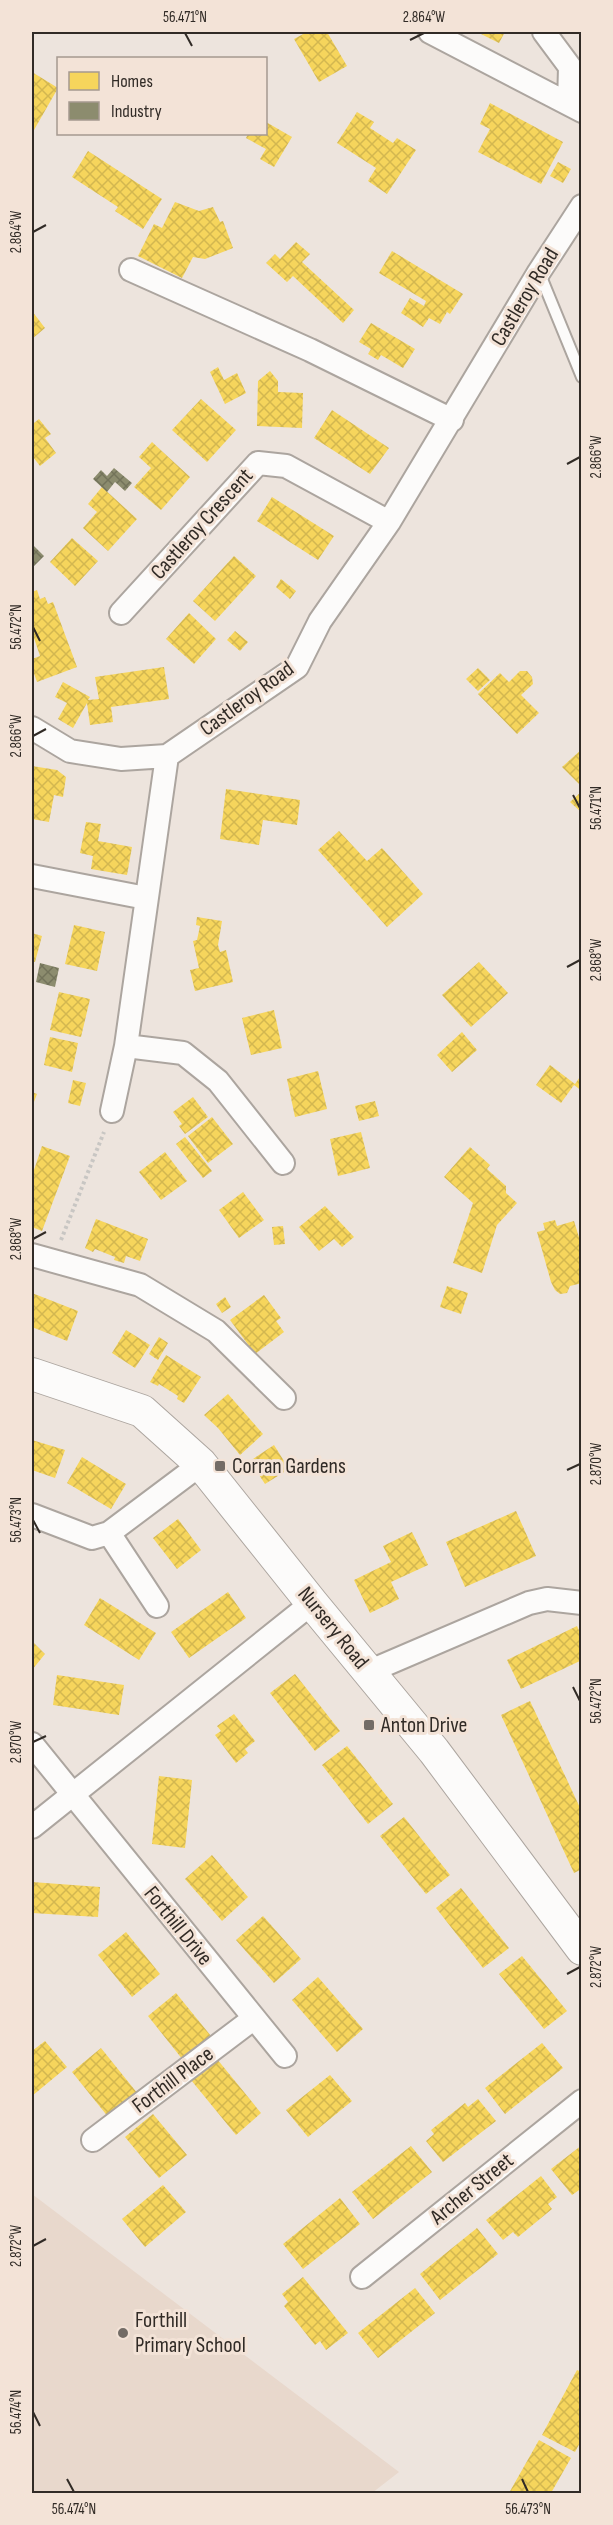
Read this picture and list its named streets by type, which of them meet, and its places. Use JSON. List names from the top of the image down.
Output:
{
  "streets": {
    "street": [
      "Castleroy Road",
      "Castleroy Crescent",
      "Nursery Road",
      "Forthill Drive",
      "Forthill Place",
      "Archer Street"
    ]
  },
  "crossings": [
    ["Castleroy Road", "Castleroy Crescent"],
    ["Forthill Drive", "Forthill Place"]
  ],
  "places": {
    "transit": ["Corran Gardens", "Anton Drive"],
    "other": ["Forthill Primary School"]
  },
  "legend": ["Homes", "Industry"],
  "coordinates": [
    "56.471°N",
    "2.864°W",
    "2.866°W",
    "56.472°N",
    "2.868°W",
    "2.870°W",
    "56.473°N",
    "2.872°W",
    "56.474°N"
  ]
}
